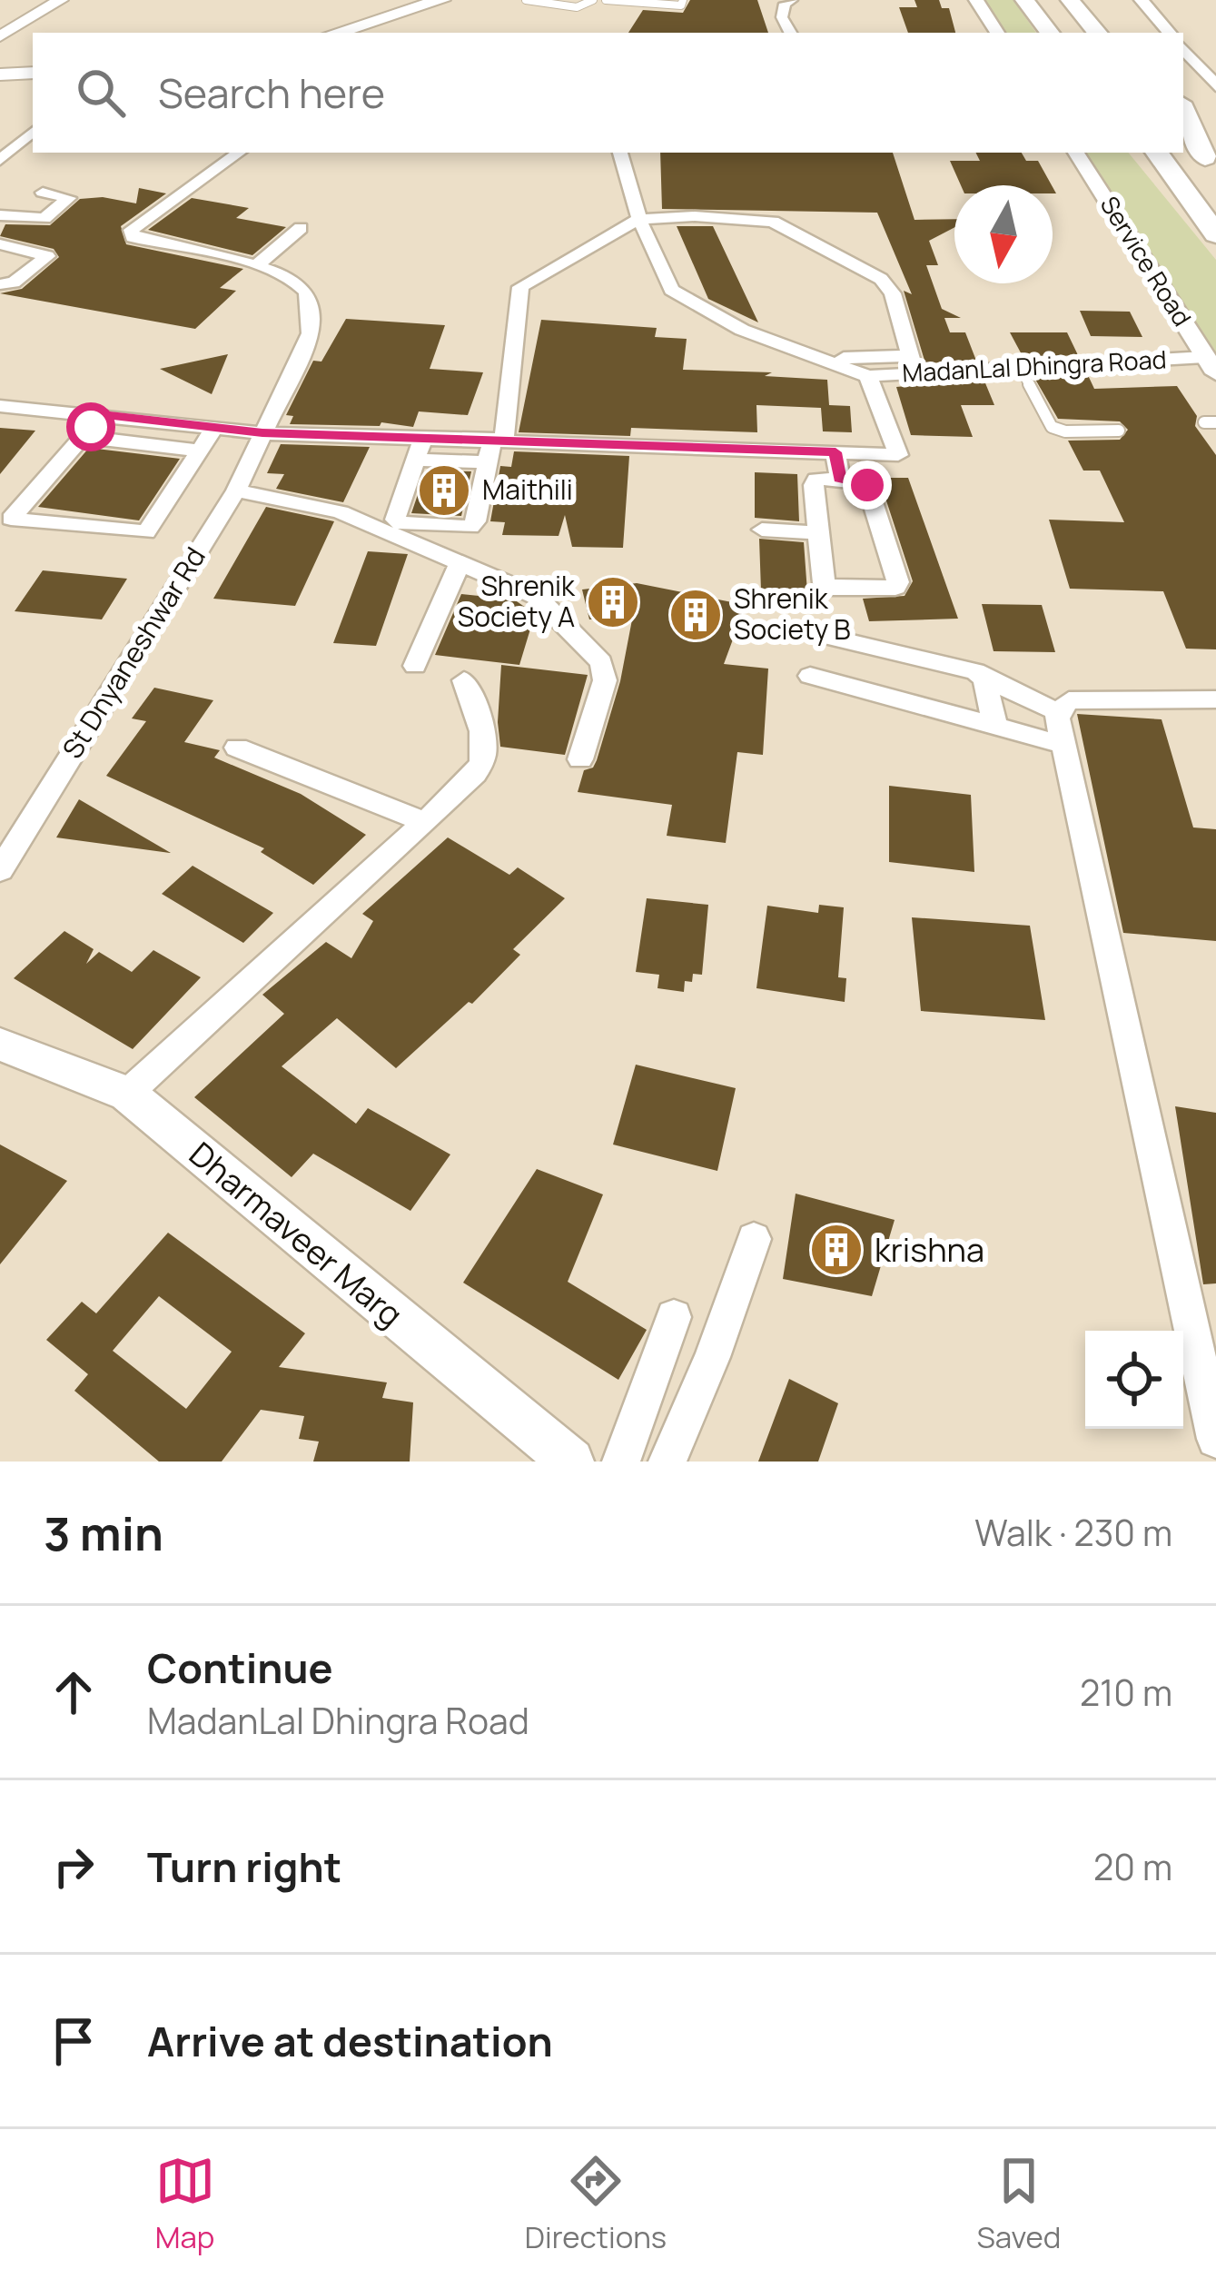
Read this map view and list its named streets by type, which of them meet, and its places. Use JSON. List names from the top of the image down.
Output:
{
  "streets": {
    "street": [
      "Service Road",
      "MadanLal Dhingra Road",
      "St Dnyaneshwar Rd",
      "Dharmaveer Marg"
    ]
  },
  "crossings": [
    ["Service Road", "MadanLal Dhingra Road"],
    ["MadanLal Dhingra Road", "St Dnyaneshwar Rd"]
  ],
  "places": {
    "building": [
      "Maithili",
      "Shrenik Society A",
      "Shrenik Society B",
      "krishna"
    ]
  },
  "north": "bottom",
  "page": {
    "search": "Search here",
    "heading": ["3 min", "Walk · 230 m"],
    "list": [
      ["Continue", "MadanLal Dhingra Road", "210 m"],
      ["Turn right", "20 m"],
      "Arrive at destination"
    ],
    "nav": ["Map", "Directions", "Saved"]
  }
}
